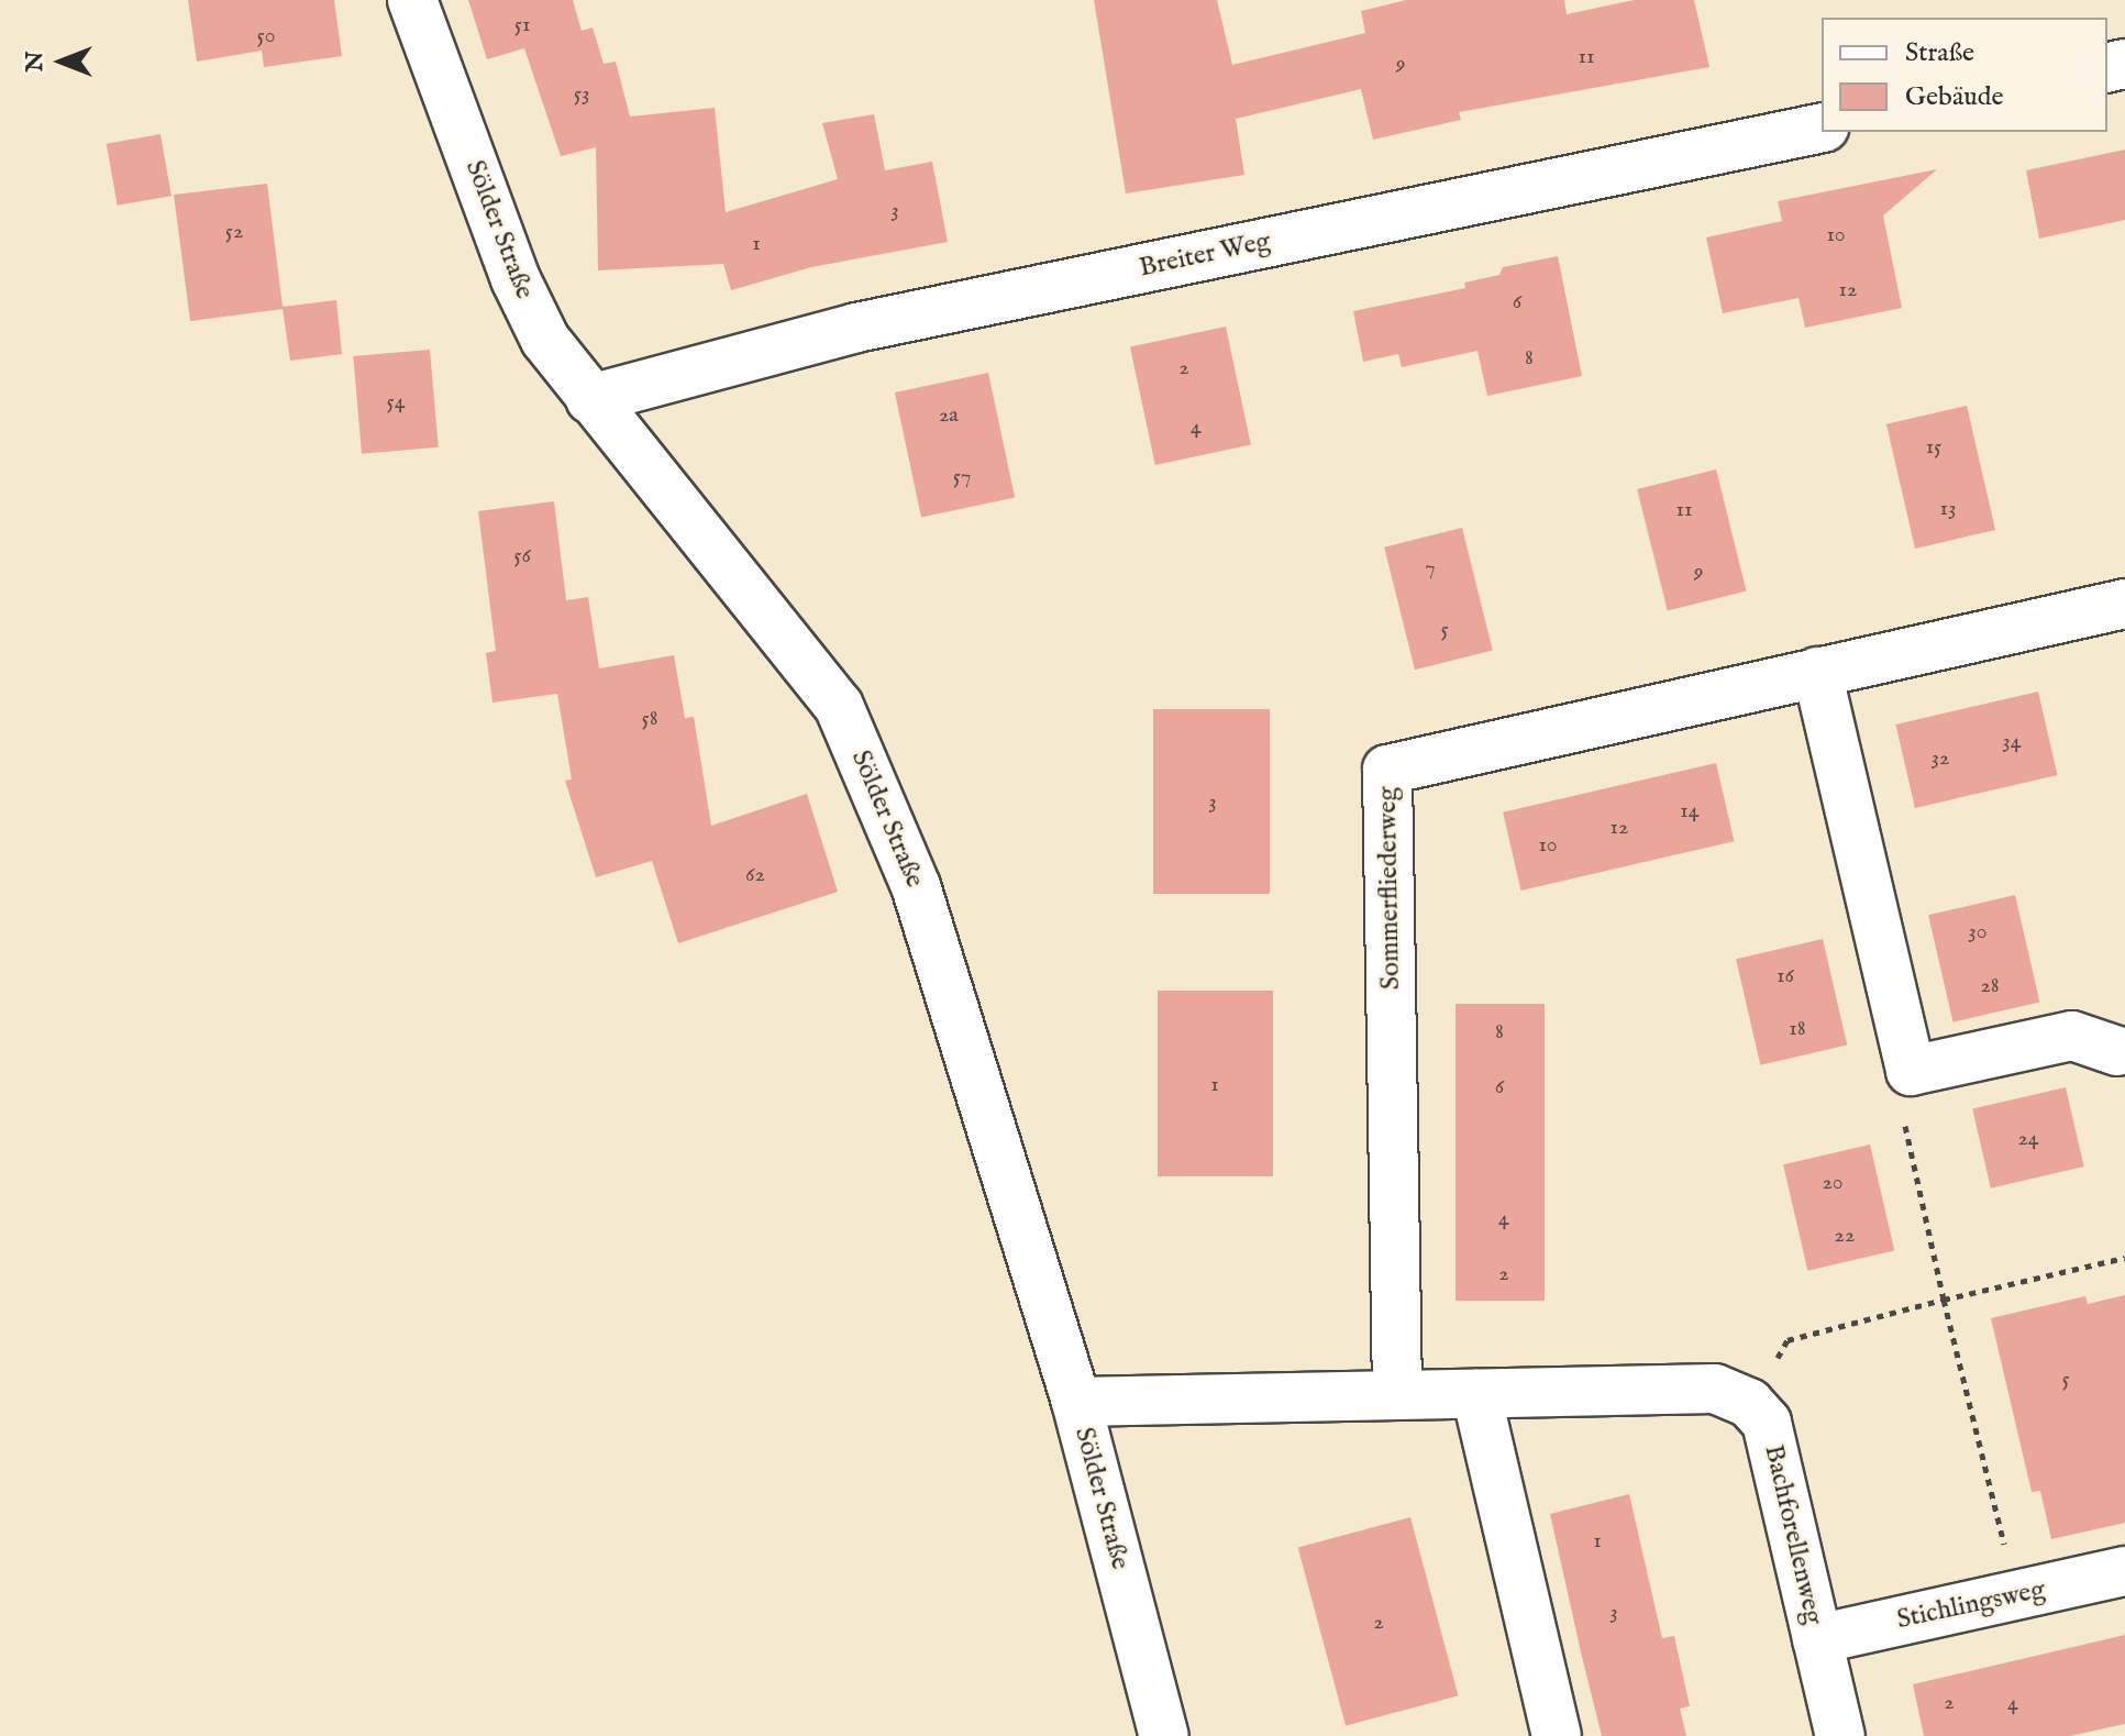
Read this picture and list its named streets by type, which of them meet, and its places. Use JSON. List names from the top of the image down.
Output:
{
  "streets": {
    "street": [
      "Sölder Straße",
      "Breiter Weg",
      "Sommerfliederweg",
      "Bachforellenweg",
      "Stichlingsweg"
    ]
  },
  "crossings": [
    ["Sölder Straße", "Breiter Weg"],
    ["Bachforellenweg", "Stichlingsweg"]
  ],
  "house_numbers": [
    "51",
    "50",
    "11",
    "9",
    "53",
    "3",
    "52",
    "10",
    "1",
    "12",
    "6",
    "8",
    "2",
    "54",
    "2a",
    "4",
    "15",
    "57",
    "13",
    "11",
    "56",
    "7",
    "9",
    "5",
    "58",
    "34",
    "32",
    "3",
    "14",
    "12",
    "10",
    "62",
    "30",
    "16",
    "28",
    "18",
    "8",
    "1",
    "6",
    "24",
    "20",
    "4",
    "22",
    "2",
    "5",
    "1",
    "3",
    "2",
    "2",
    "4"
  ],
  "legend": ["Straße", "Gebäude"],
  "north": "left"
}
